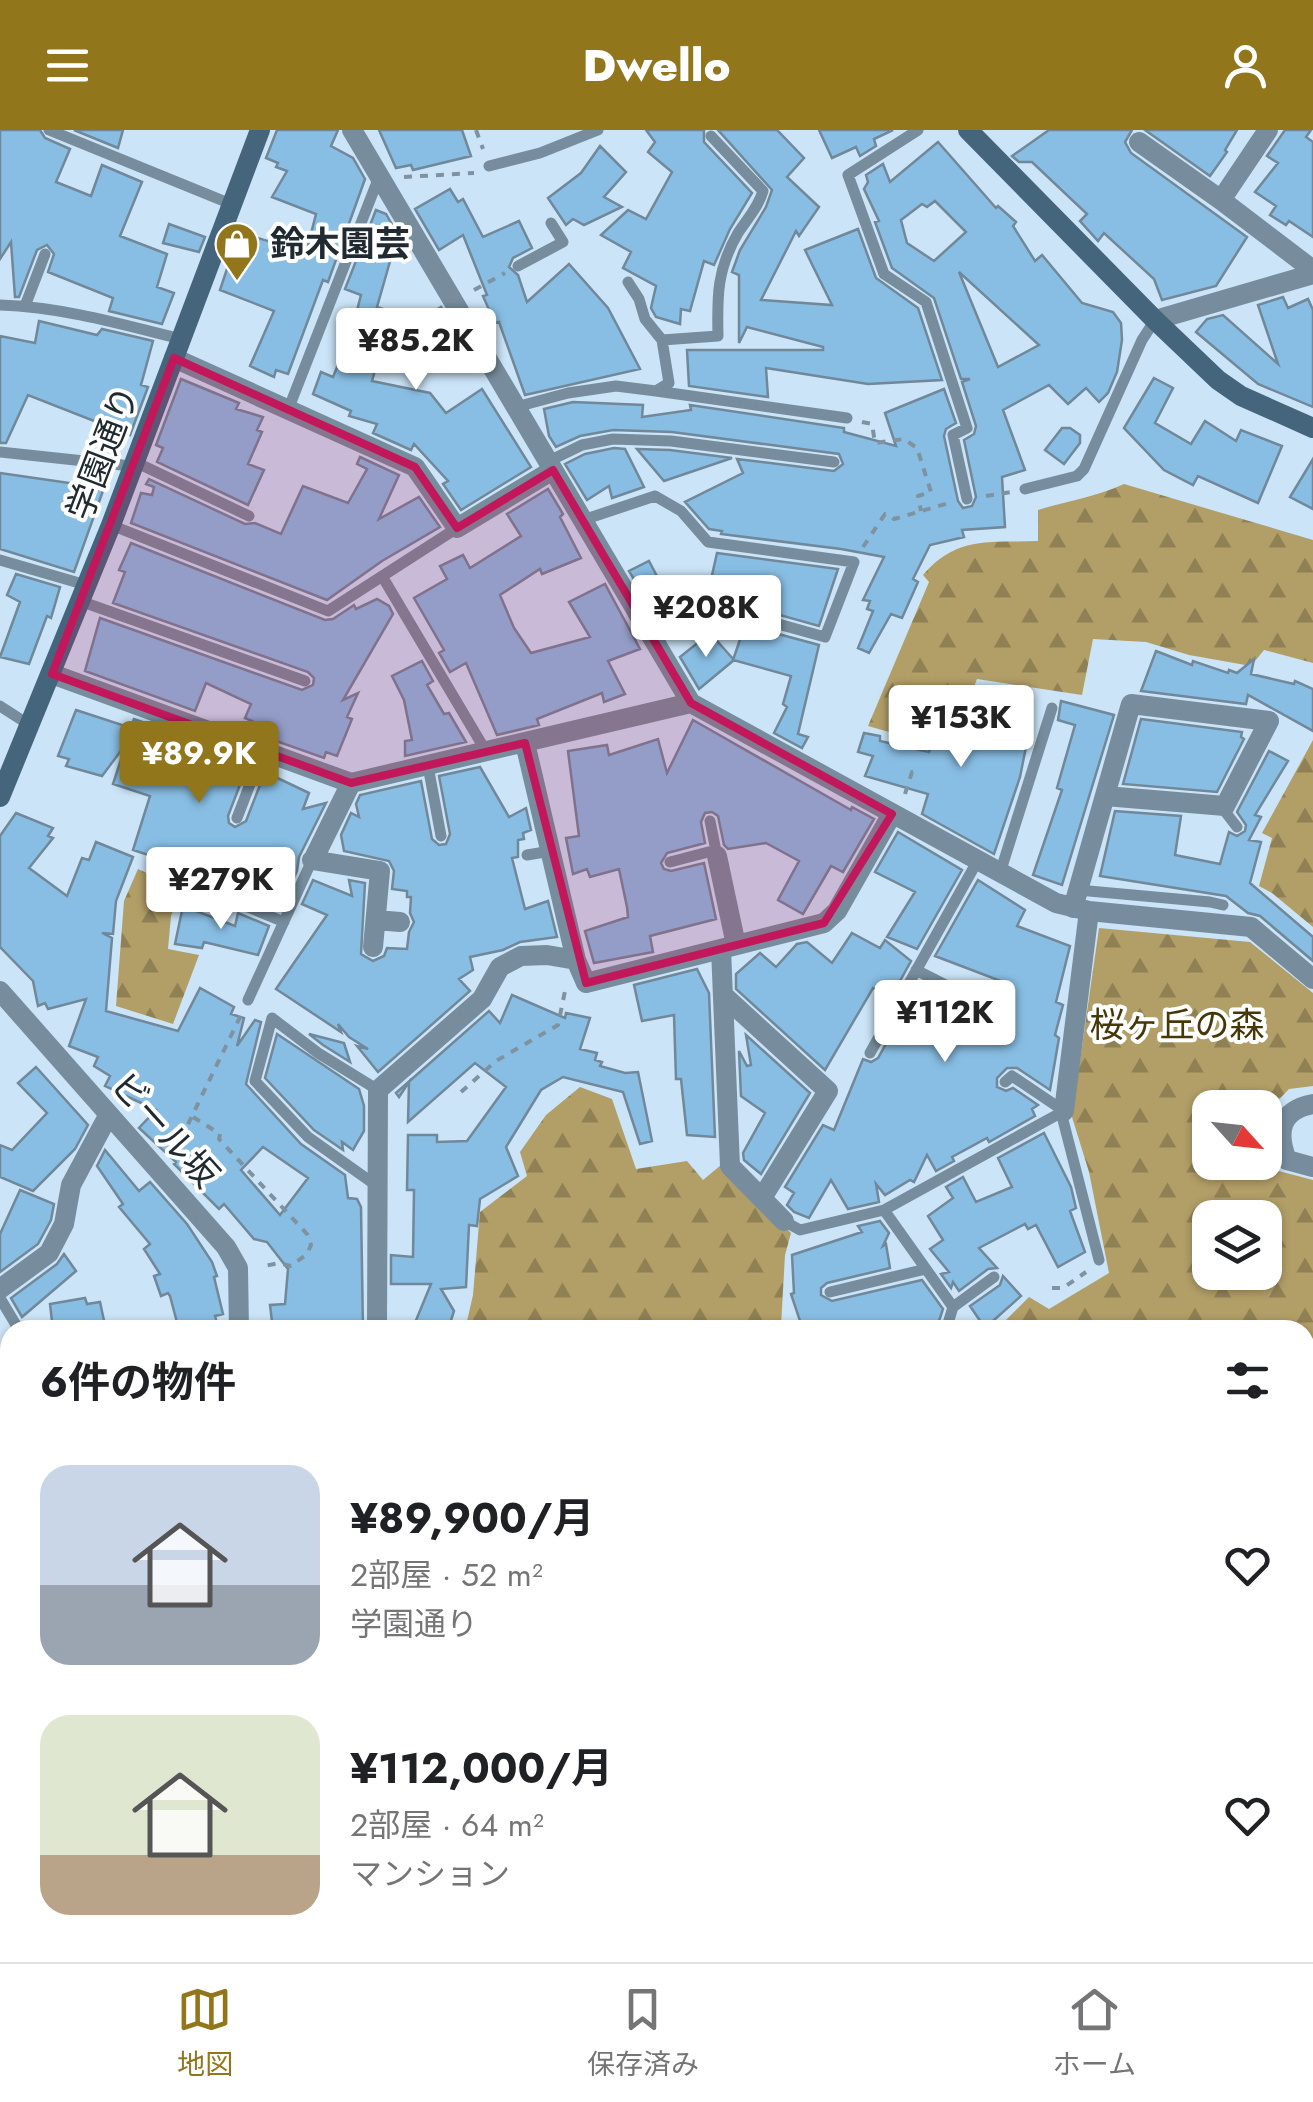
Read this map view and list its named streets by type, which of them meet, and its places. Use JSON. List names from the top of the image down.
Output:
{
  "streets": {
    "street": ["学園通り", "ビール坂"]
  },
  "parks": ["桜ヶ丘の森"],
  "places": {
    "shop": ["鈴木園芸"]
  },
  "north": "bottom right",
  "page": {
    "header": "Dwello",
    "price": [
      "¥85.2K",
      "¥208K",
      "¥153K",
      "¥89.9K",
      "¥279K",
      "¥112K"
    ],
    "heading": "6件の物件",
    "list": [
      {
        "name": "¥89,900/月",
        "note": "2部屋 · 52 m² · 学園通り"
      },
      {
        "name": "¥112,000/月",
        "note": "2部屋 · 64 m² · マンション"
      }
    ],
    "tabs": ["地図", "保存済み", "ホーム"]
  }
}
